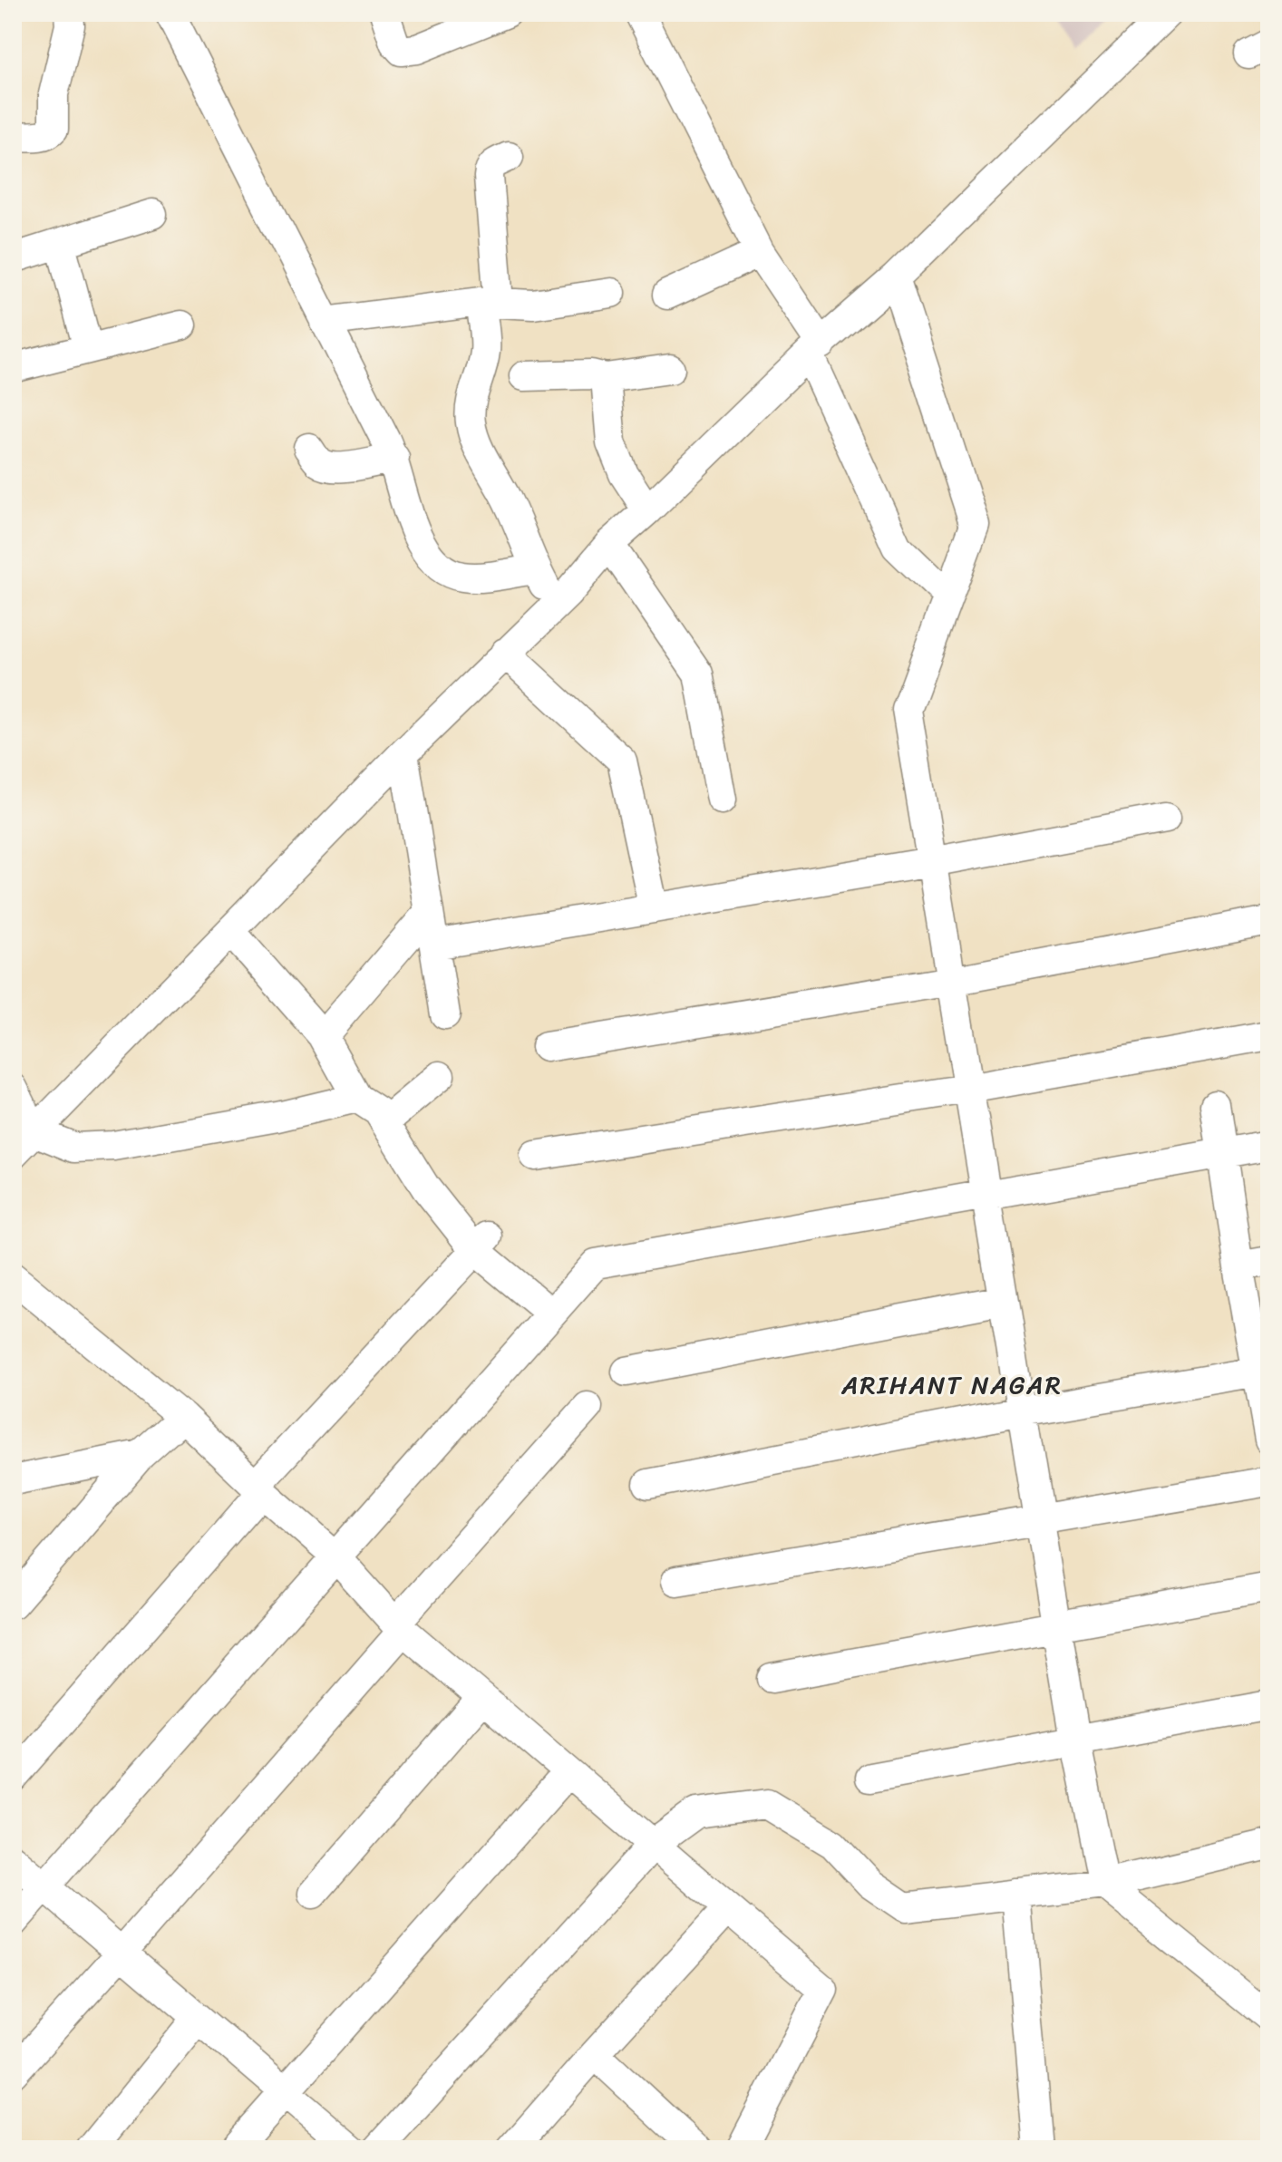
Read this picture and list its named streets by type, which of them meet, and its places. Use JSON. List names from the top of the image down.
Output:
{
  "districts": ["ARIHANT NAGAR"]
}
